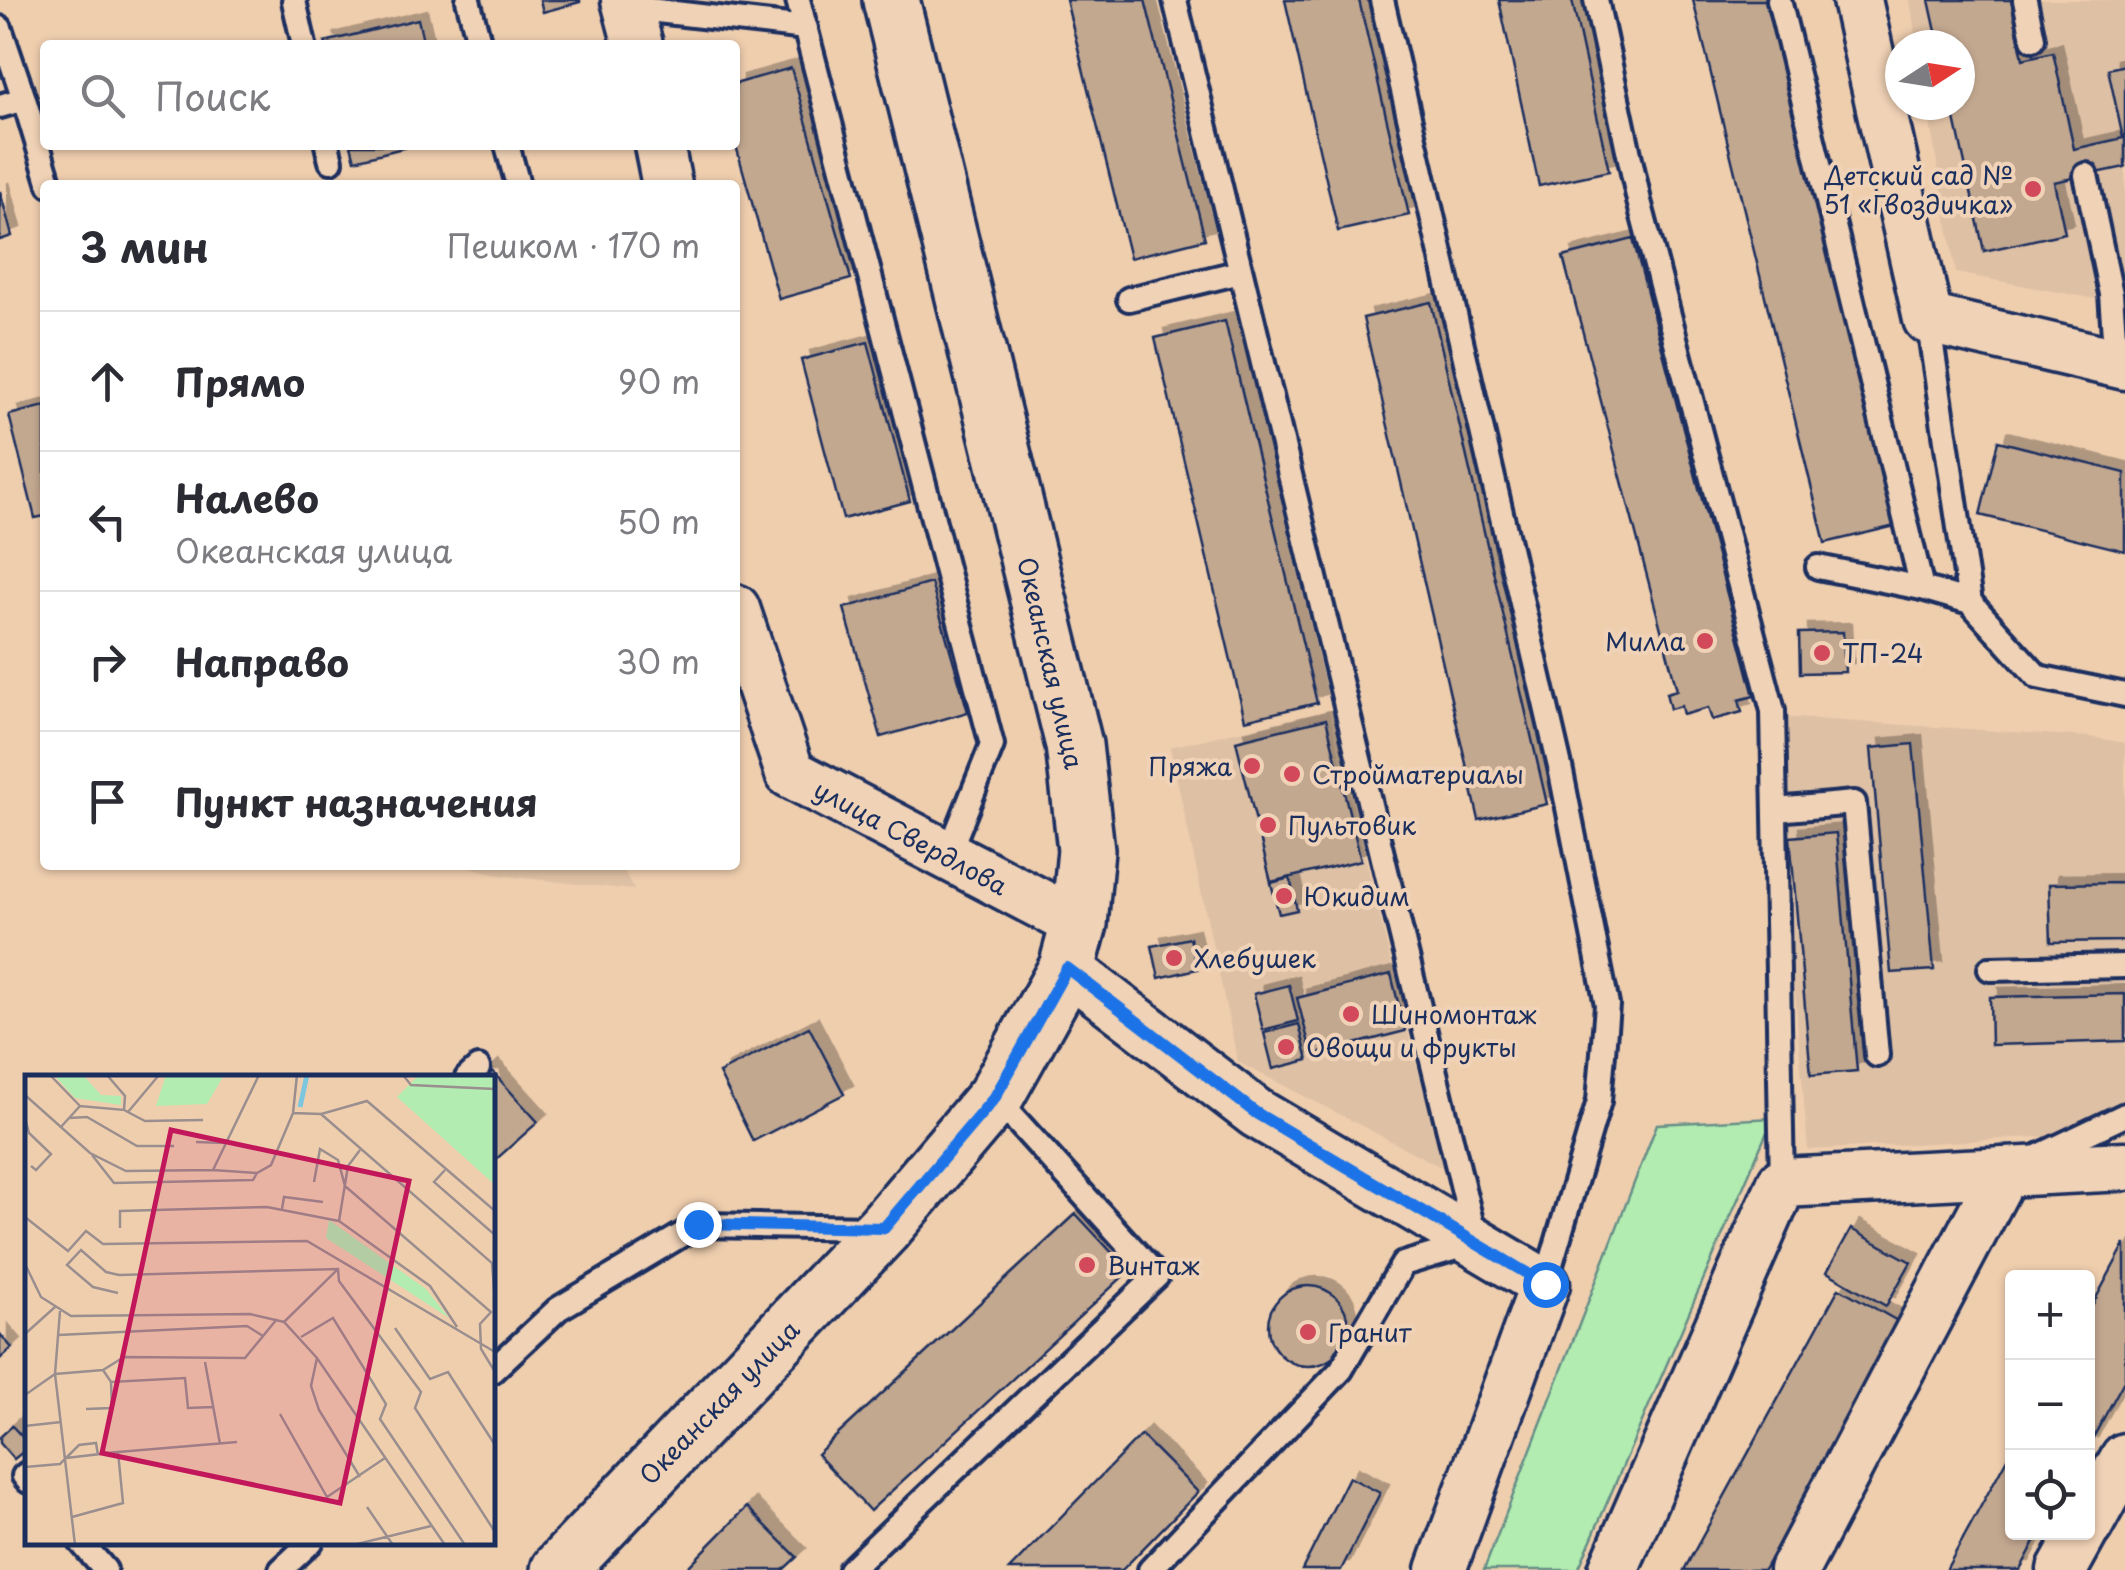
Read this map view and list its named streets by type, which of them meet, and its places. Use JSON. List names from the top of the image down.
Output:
{
  "streets": {
    "main road": ["Океанская улица"],
    "street": ["улица Свердлова"]
  },
  "crossings": [
    ["Океанская улица", "улица Свердлова"]
  ],
  "places": [
    "Детский сад № 51 «Гвоздичка»",
    "Милла",
    "ТП-24",
    "Пряжа",
    "Стройматериалы",
    "Пультовик",
    "Юкидим",
    "Хлебушек",
    "Шиномонтаж",
    "Овощи и фрукты",
    "Винтаж",
    "Гранит"
  ],
  "north": "right",
  "page": {
    "search": "Поиск",
    "heading": ["3 мин", "Пешком · 170 m"],
    "list": [
      ["Прямо", "90 m"],
      ["Налево", "Океанская улица", "50 m"],
      ["Направо", "30 m"],
      "Пункт назначения"
    ],
    "map_buttons": ["+", "−"]
  }
}
